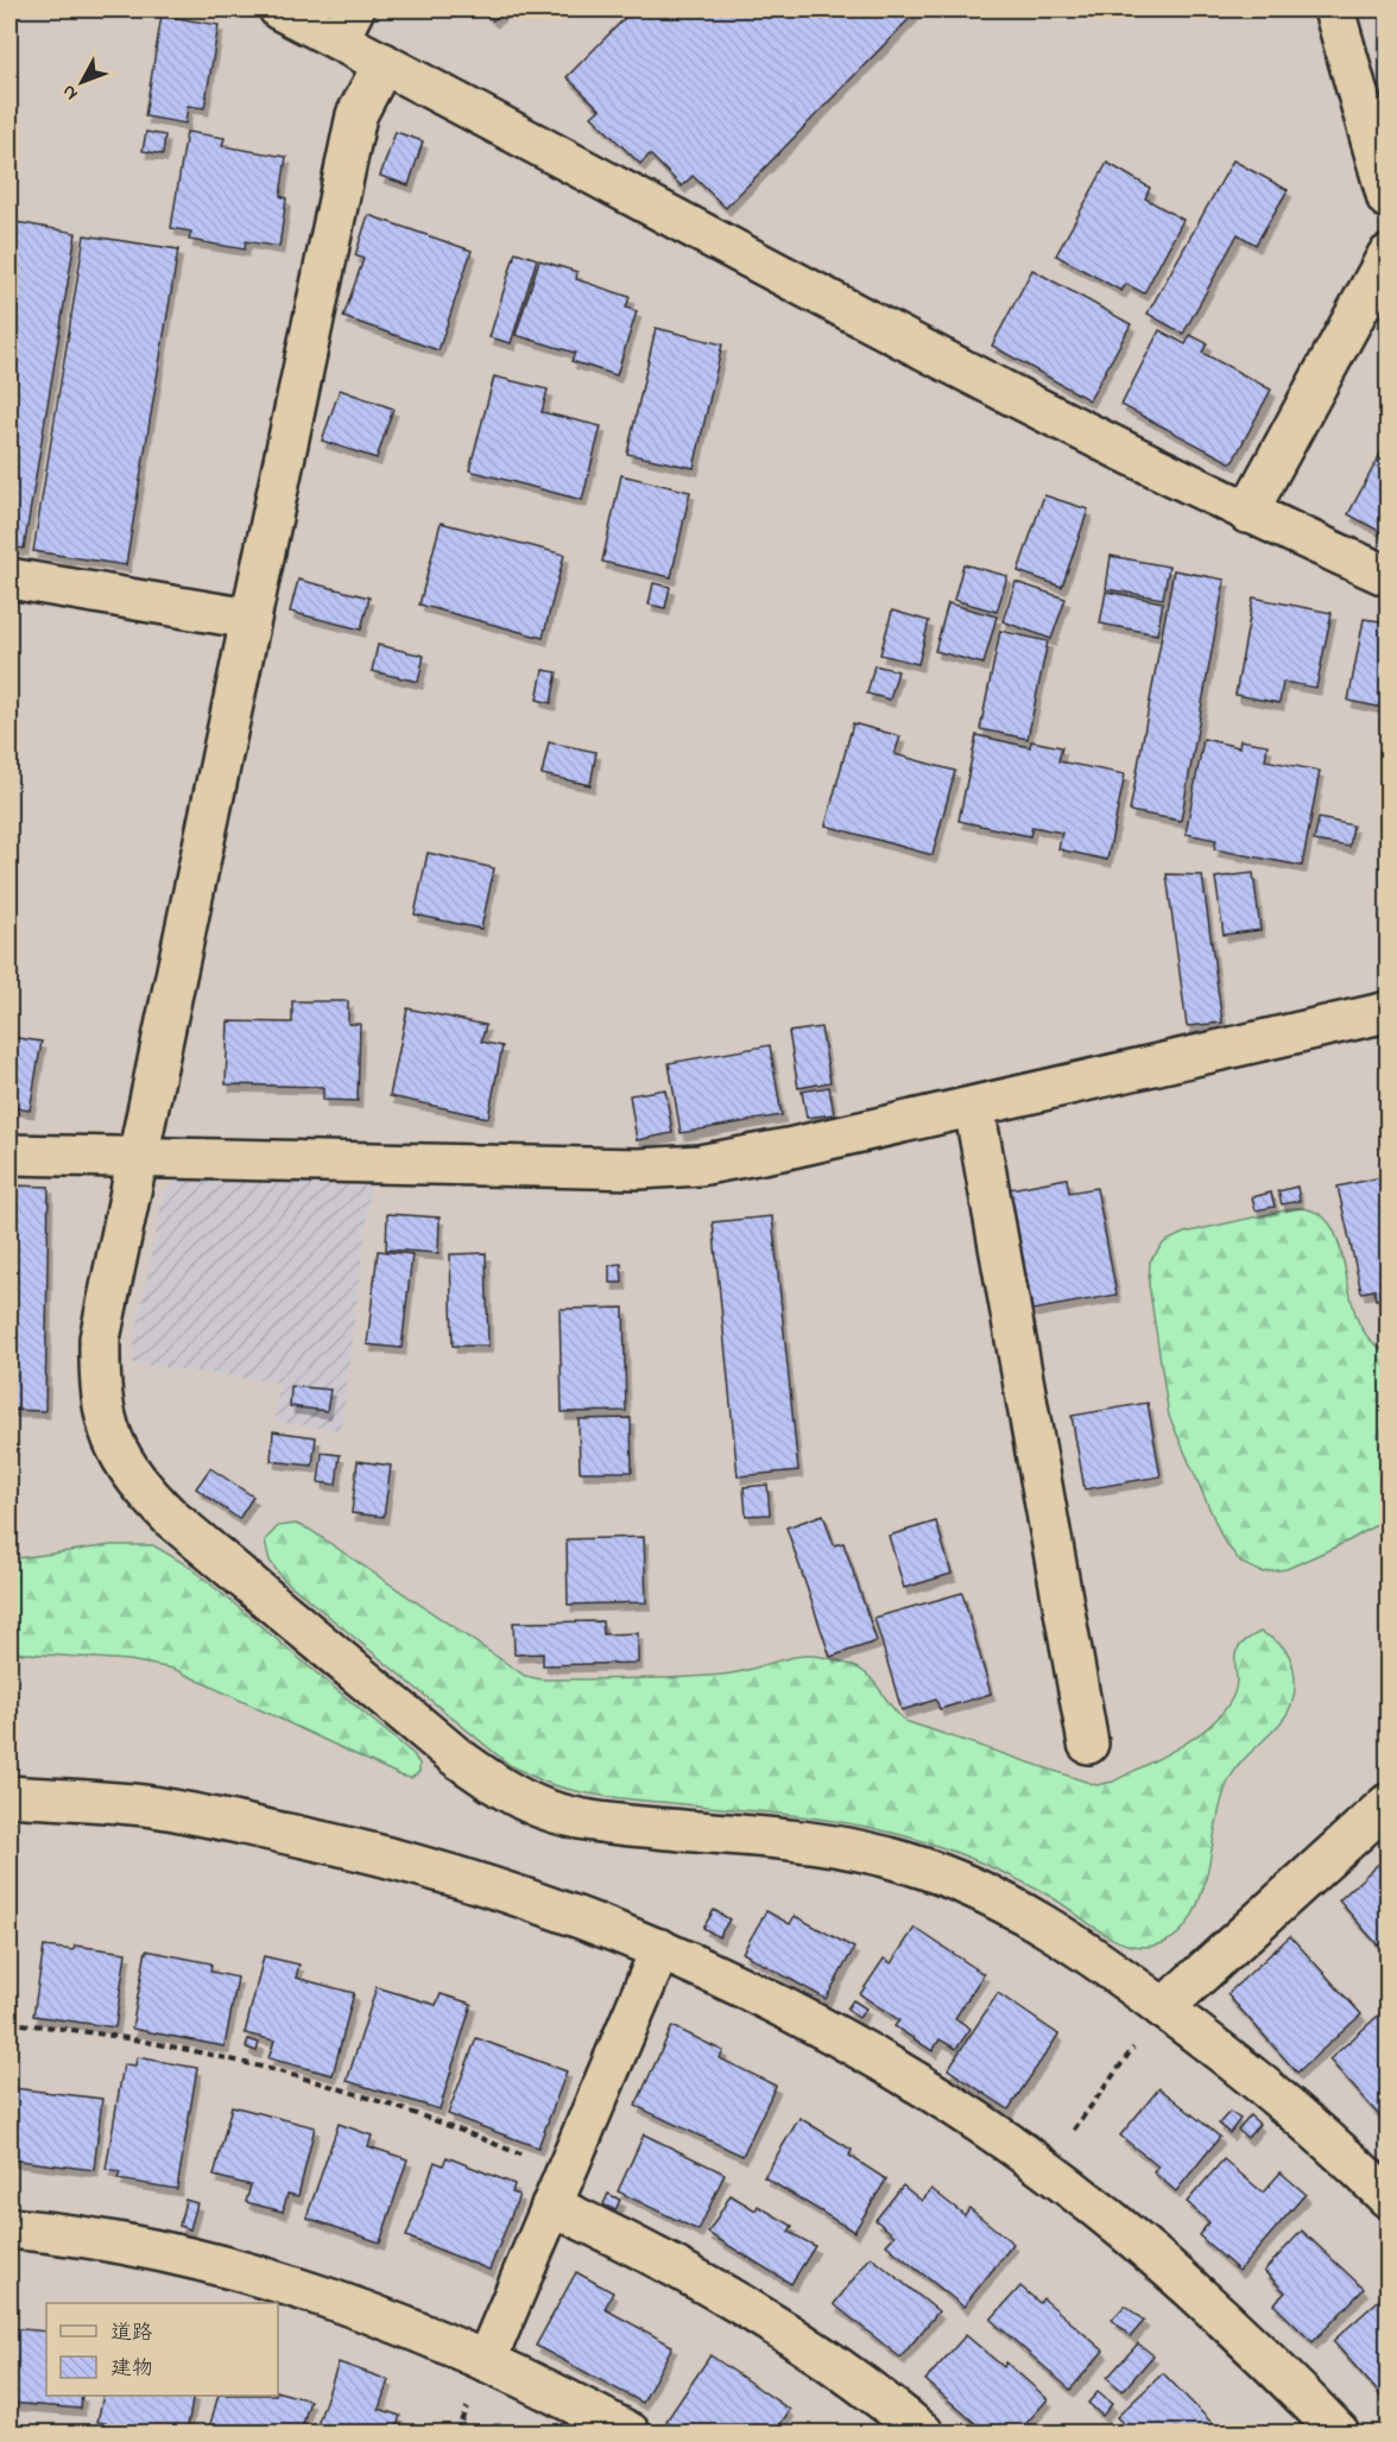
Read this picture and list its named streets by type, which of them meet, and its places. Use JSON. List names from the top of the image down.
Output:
{
  "legend": ["道路", "建物"],
  "north": "bottom left"
}
